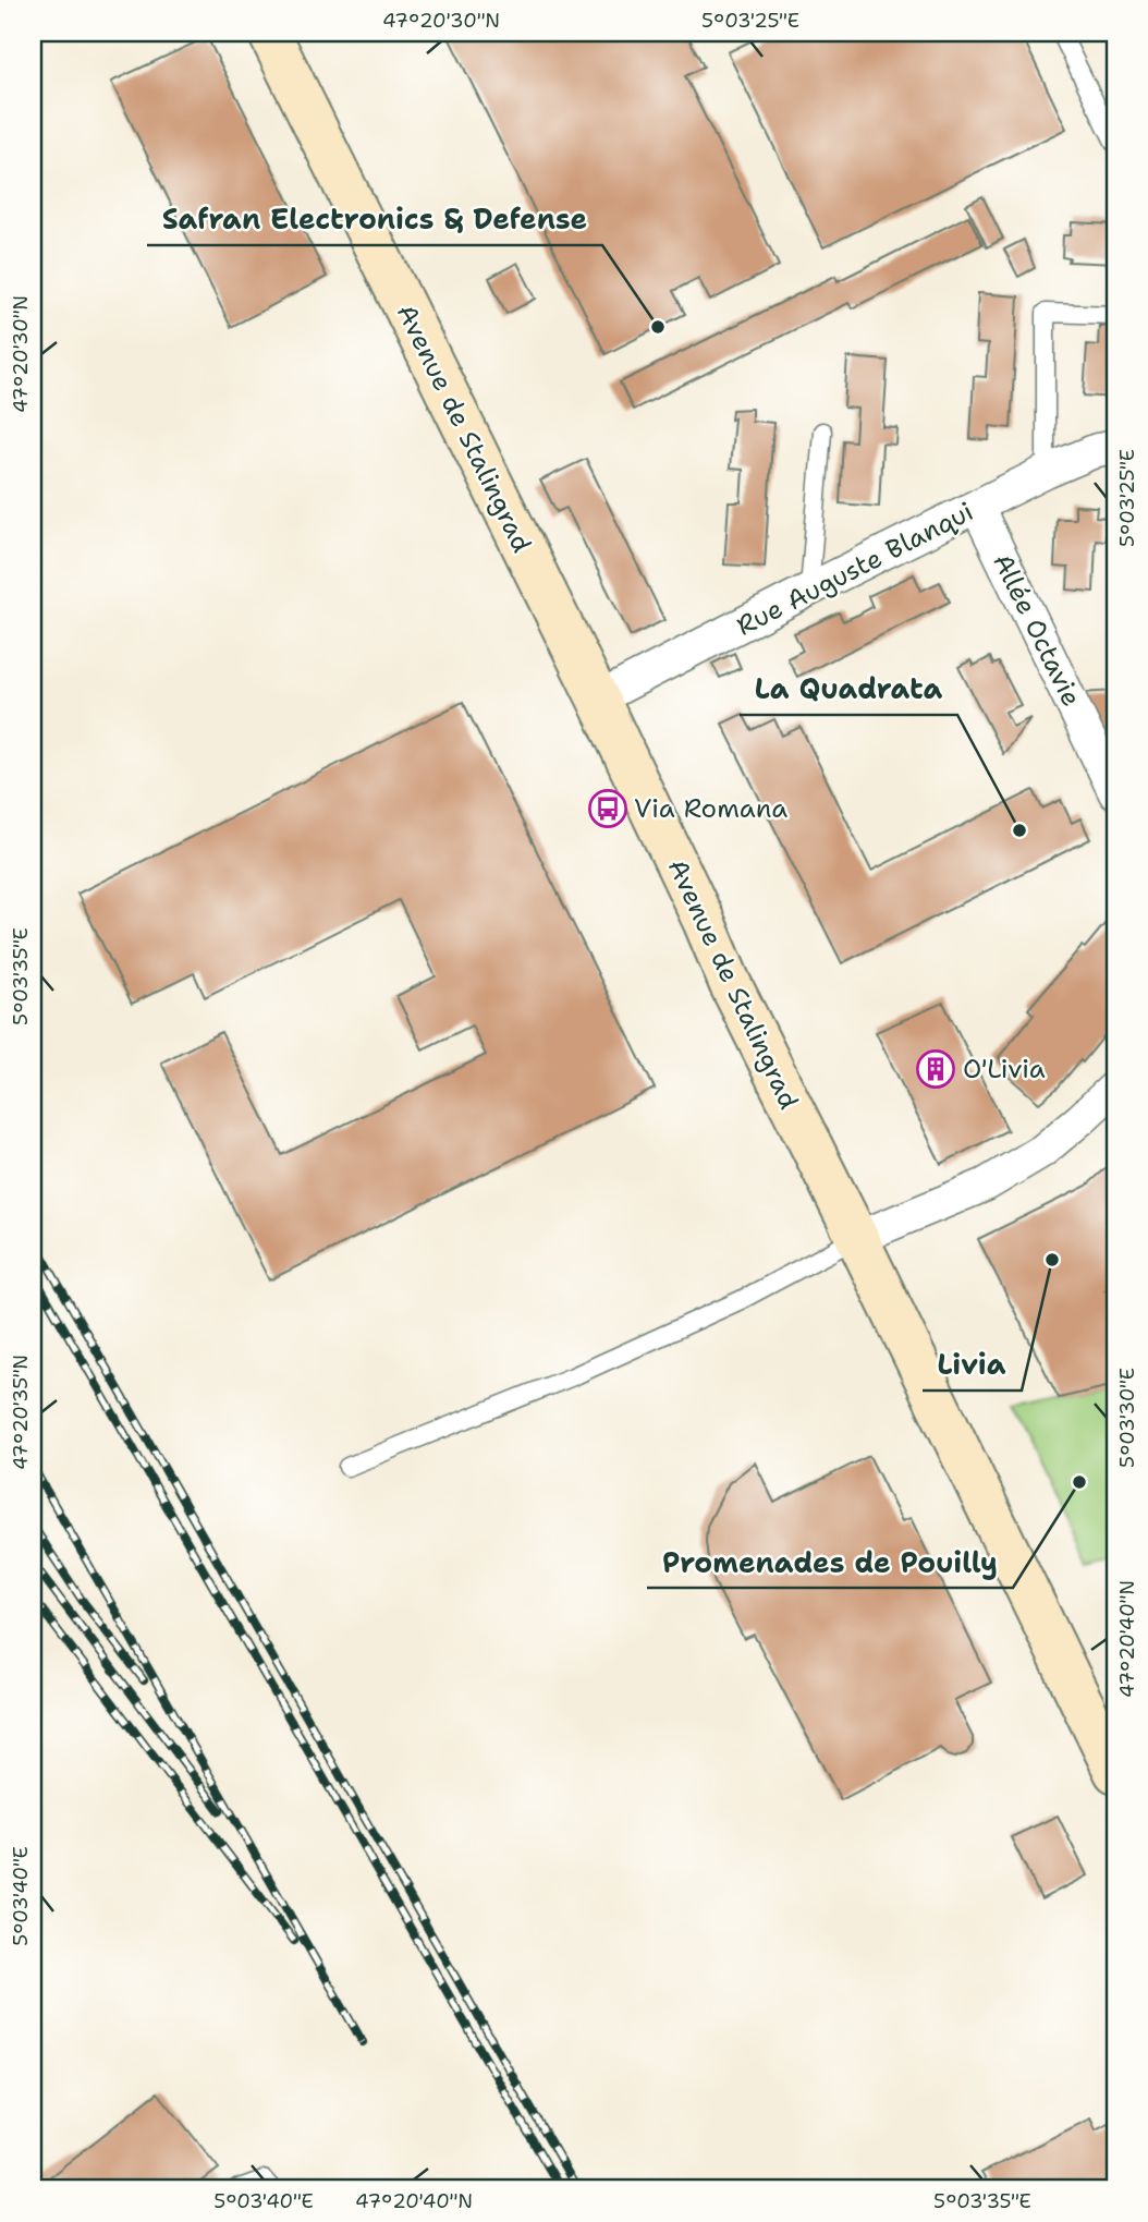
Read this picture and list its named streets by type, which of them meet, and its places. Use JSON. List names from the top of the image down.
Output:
{
  "streets": {
    "street": ["Avenue de Stalingrad", "Rue Auguste Blanqui", "Allée Octavie"]
  },
  "crossings": [
    ["Avenue de Stalingrad", "Rue Auguste Blanqui"],
    ["Rue Auguste Blanqui", "Allée Octavie"]
  ],
  "places": {
    "other": [
      "Safran Electronics & Defense",
      "La Quadrata",
      "Livia",
      "Promenades de Pouilly"
    ],
    "bus stop": ["Via Romana"],
    "building": ["O'Livia"]
  },
  "coordinates": [
    "47°20'30\"N",
    "5°03'25\"E",
    "5°03'35\"E",
    "47°20'35\"N",
    "5°03'30\"E",
    "47°20'40\"N",
    "5°03'40\"E"
  ]
}
